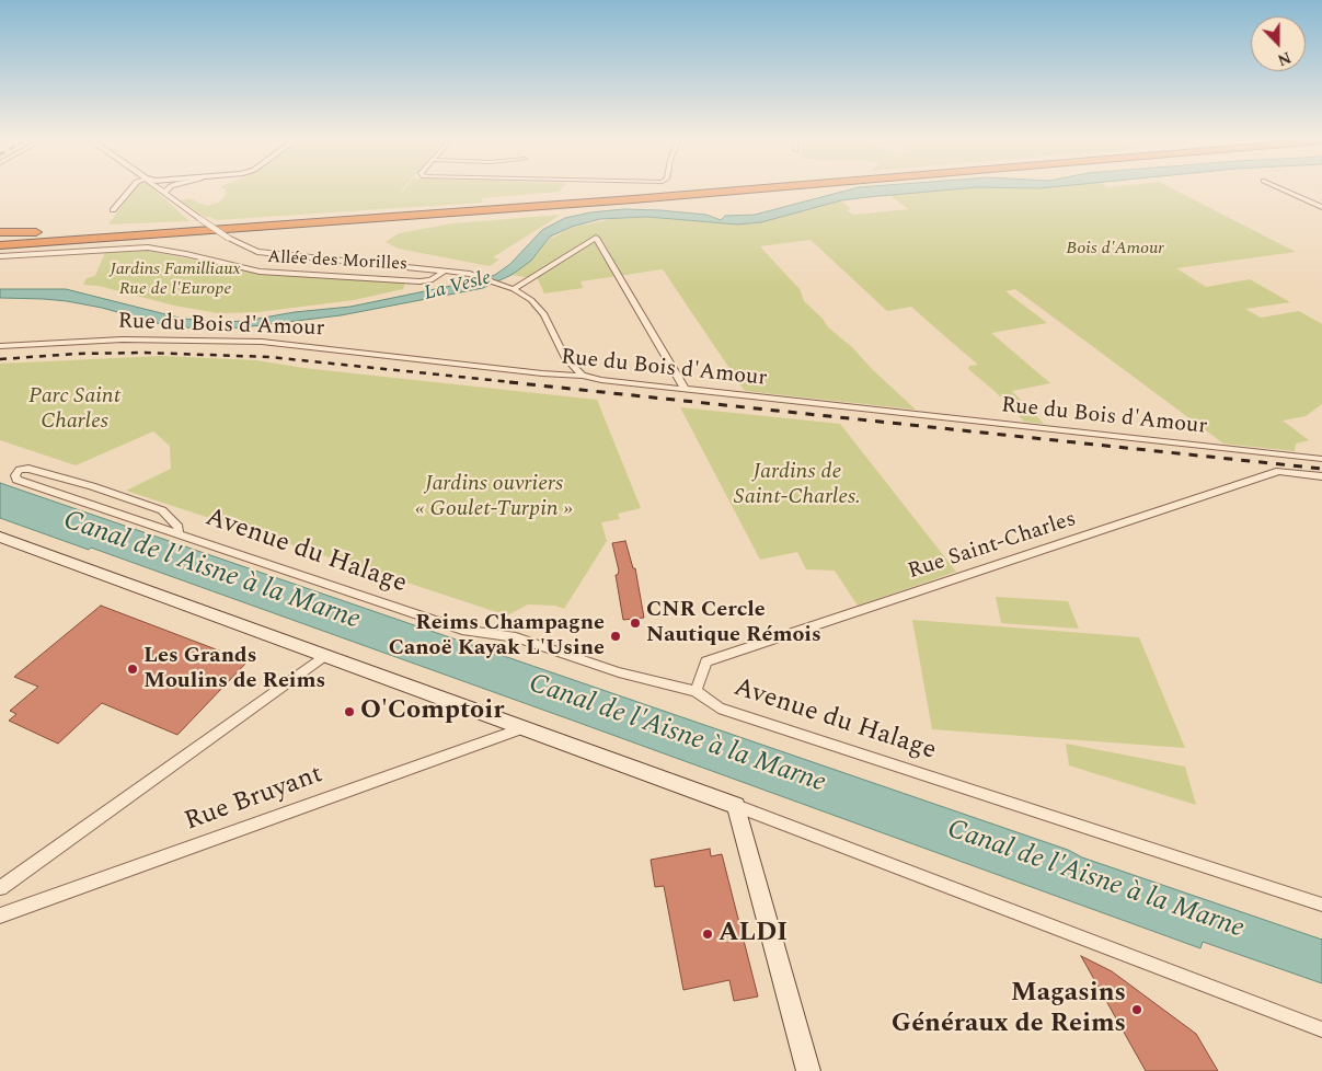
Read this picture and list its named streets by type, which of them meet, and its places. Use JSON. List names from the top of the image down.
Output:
{
  "streets": {
    "street": [
      "Allée des Morilles",
      "Rue du Bois d'Amour",
      "Rue Saint-Charles",
      "Avenue du Halage",
      "Rue Bruyant"
    ]
  },
  "crossings": [
    ["Rue Saint-Charles", "Avenue du Halage"]
  ],
  "water": ["La Vesle", "Canal de l'Aisne à la Marne"],
  "parks": [
    "Bois d'Amour",
    "Jardins Familliaux Rue de l'Europe",
    "Parc Saint Charles",
    "Jardins de Saint-Charles.",
    "Jardins ouvriers « Goulet-Turpin »"
  ],
  "places": [
    "CNR Cercle Nautique Rémois",
    "Reims Champagne Canoë Kayak L'Usine",
    "Les Grands Moulins de Reims",
    "O'Comptoir",
    "ALDI",
    "Magasins Généraux de Reims"
  ],
  "north": "bottom"
}
